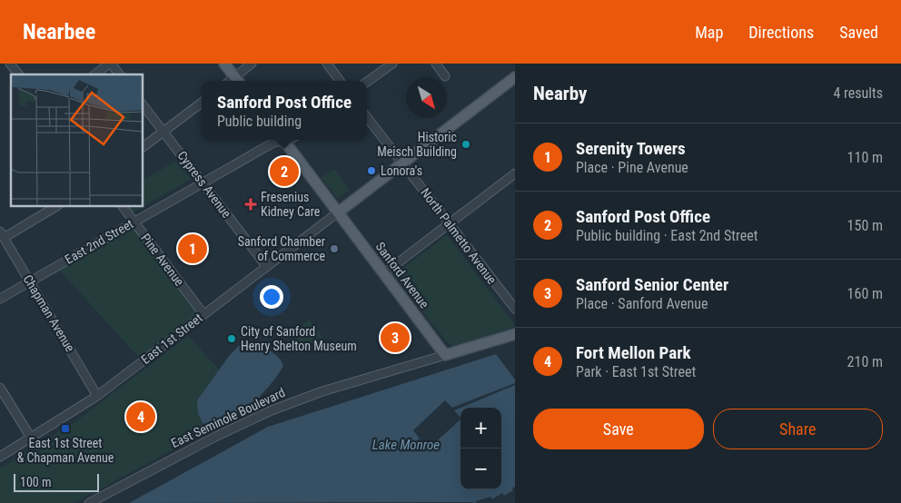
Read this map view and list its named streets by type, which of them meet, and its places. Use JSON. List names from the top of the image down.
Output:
{
  "streets": {
    "main road": ["Sanford Avenue", "East Seminole Boulevard"],
    "street": [
      "Cypress Avenue",
      "North Palmetto Avenue",
      "East 2nd Street",
      "Pine Avenue",
      "Chapman Avenue",
      "East 1st Street"
    ]
  },
  "crossings": [
    ["Cypress Avenue", "East 2nd Street"],
    ["Cypress Avenue", "East 1st Street"],
    ["East 2nd Street", "Pine Avenue"],
    ["East 2nd Street", "Chapman Avenue"],
    ["Pine Avenue", "East 1st Street"],
    ["Sanford Avenue", "East 1st Street"],
    ["Sanford Avenue", "East Seminole Boulevard"],
    ["Chapman Avenue", "East 1st Street"]
  ],
  "water": ["Lake Monroe"],
  "places": {
    "other": [
      "Historic Meisch Building",
      "Lonora's",
      "Sanford Chamber of Commerce",
      "City of Sanford Henry Shelton Museum"
    ],
    "health": ["Fresenius Kidney Care"],
    "transit": ["East 1st Street & Chapman Avenue"]
  },
  "scale_bar": "100 m",
  "north": "bottom right",
  "page": {
    "header": "Nearbee",
    "nav": ["Map", "Directions", "Saved"],
    "heading": ["Nearby", "4 results"],
    "popup": ["Sanford Post Office", "Public building"],
    "list": [
      {
        "mark": "1",
        "name": "Serenity Towers",
        "note": "Place · Pine Avenue",
        "value": "110 m"
      },
      {
        "mark": "2",
        "name": "Sanford Post Office",
        "note": "Public building · East 2nd Street",
        "value": "150 m"
      },
      {
        "mark": "3",
        "name": "Sanford Senior Center",
        "note": "Place · Sanford Avenue",
        "value": "160 m"
      },
      {
        "mark": "4",
        "name": "Fort Mellon Park",
        "note": "Park · East 1st Street",
        "value": "210 m"
      }
    ],
    "pins": [
      "2",
      "1",
      "3",
      "4"
    ],
    "buttons": ["Save", "Share"],
    "map_buttons": ["+", "−"],
    "scale": "100 m"
  }
}
